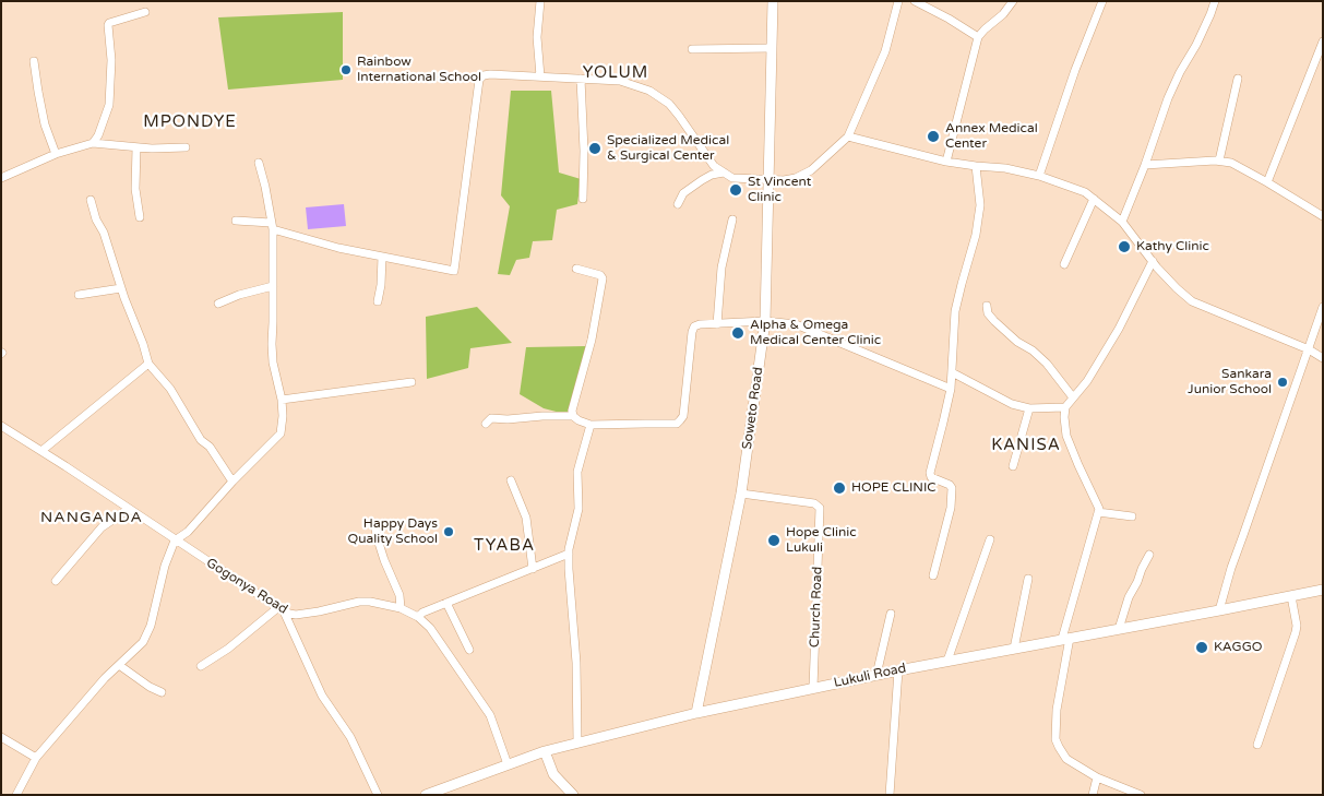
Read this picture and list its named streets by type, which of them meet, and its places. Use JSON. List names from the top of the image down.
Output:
{
  "streets": {
    "street": [
      "Soweto Road",
      "Gogonya Road",
      "Church Road",
      "Lukuli Road"
    ]
  },
  "crossings": [
    ["Soweto Road", "Church Road"],
    ["Soweto Road", "Lukuli Road"],
    ["Gogonya Road", "Lukuli Road"],
    ["Church Road", "Lukuli Road"]
  ],
  "districts": [
    "YOLUM",
    "MPONDYE",
    "KANISA",
    "NANGANDA",
    "TYABA"
  ],
  "places": [
    "Rainbow International School",
    "Annex Medical Center",
    "Specialized Medical & Surgical Center",
    "St Vincent Clinic",
    "Kathy Clinic",
    "Alpha & Omega Medical Center Clinic",
    "Sankara Junior School",
    "HOPE CLINIC",
    "Happy Days Quality School",
    "Hope Clinic Lukuli",
    "KAGGO"
  ]
}
